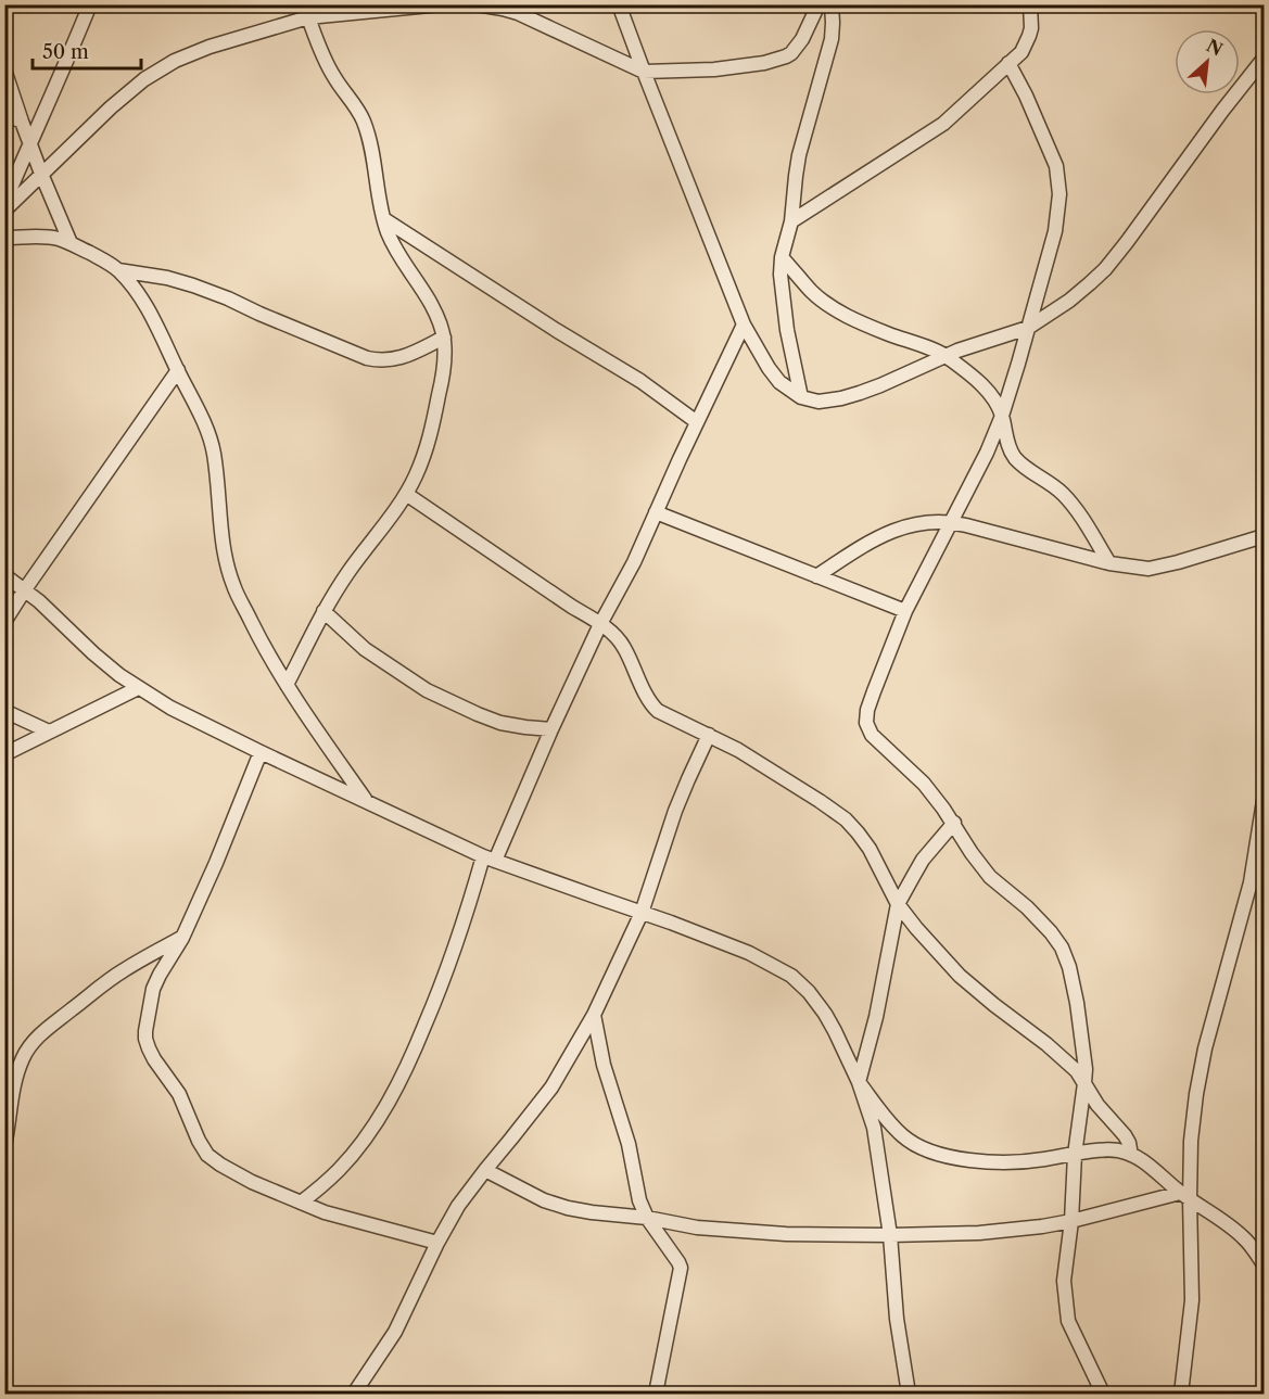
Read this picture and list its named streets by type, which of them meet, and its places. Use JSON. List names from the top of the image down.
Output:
{
  "scale_bar": "50 m",
  "north": "top right"
}
